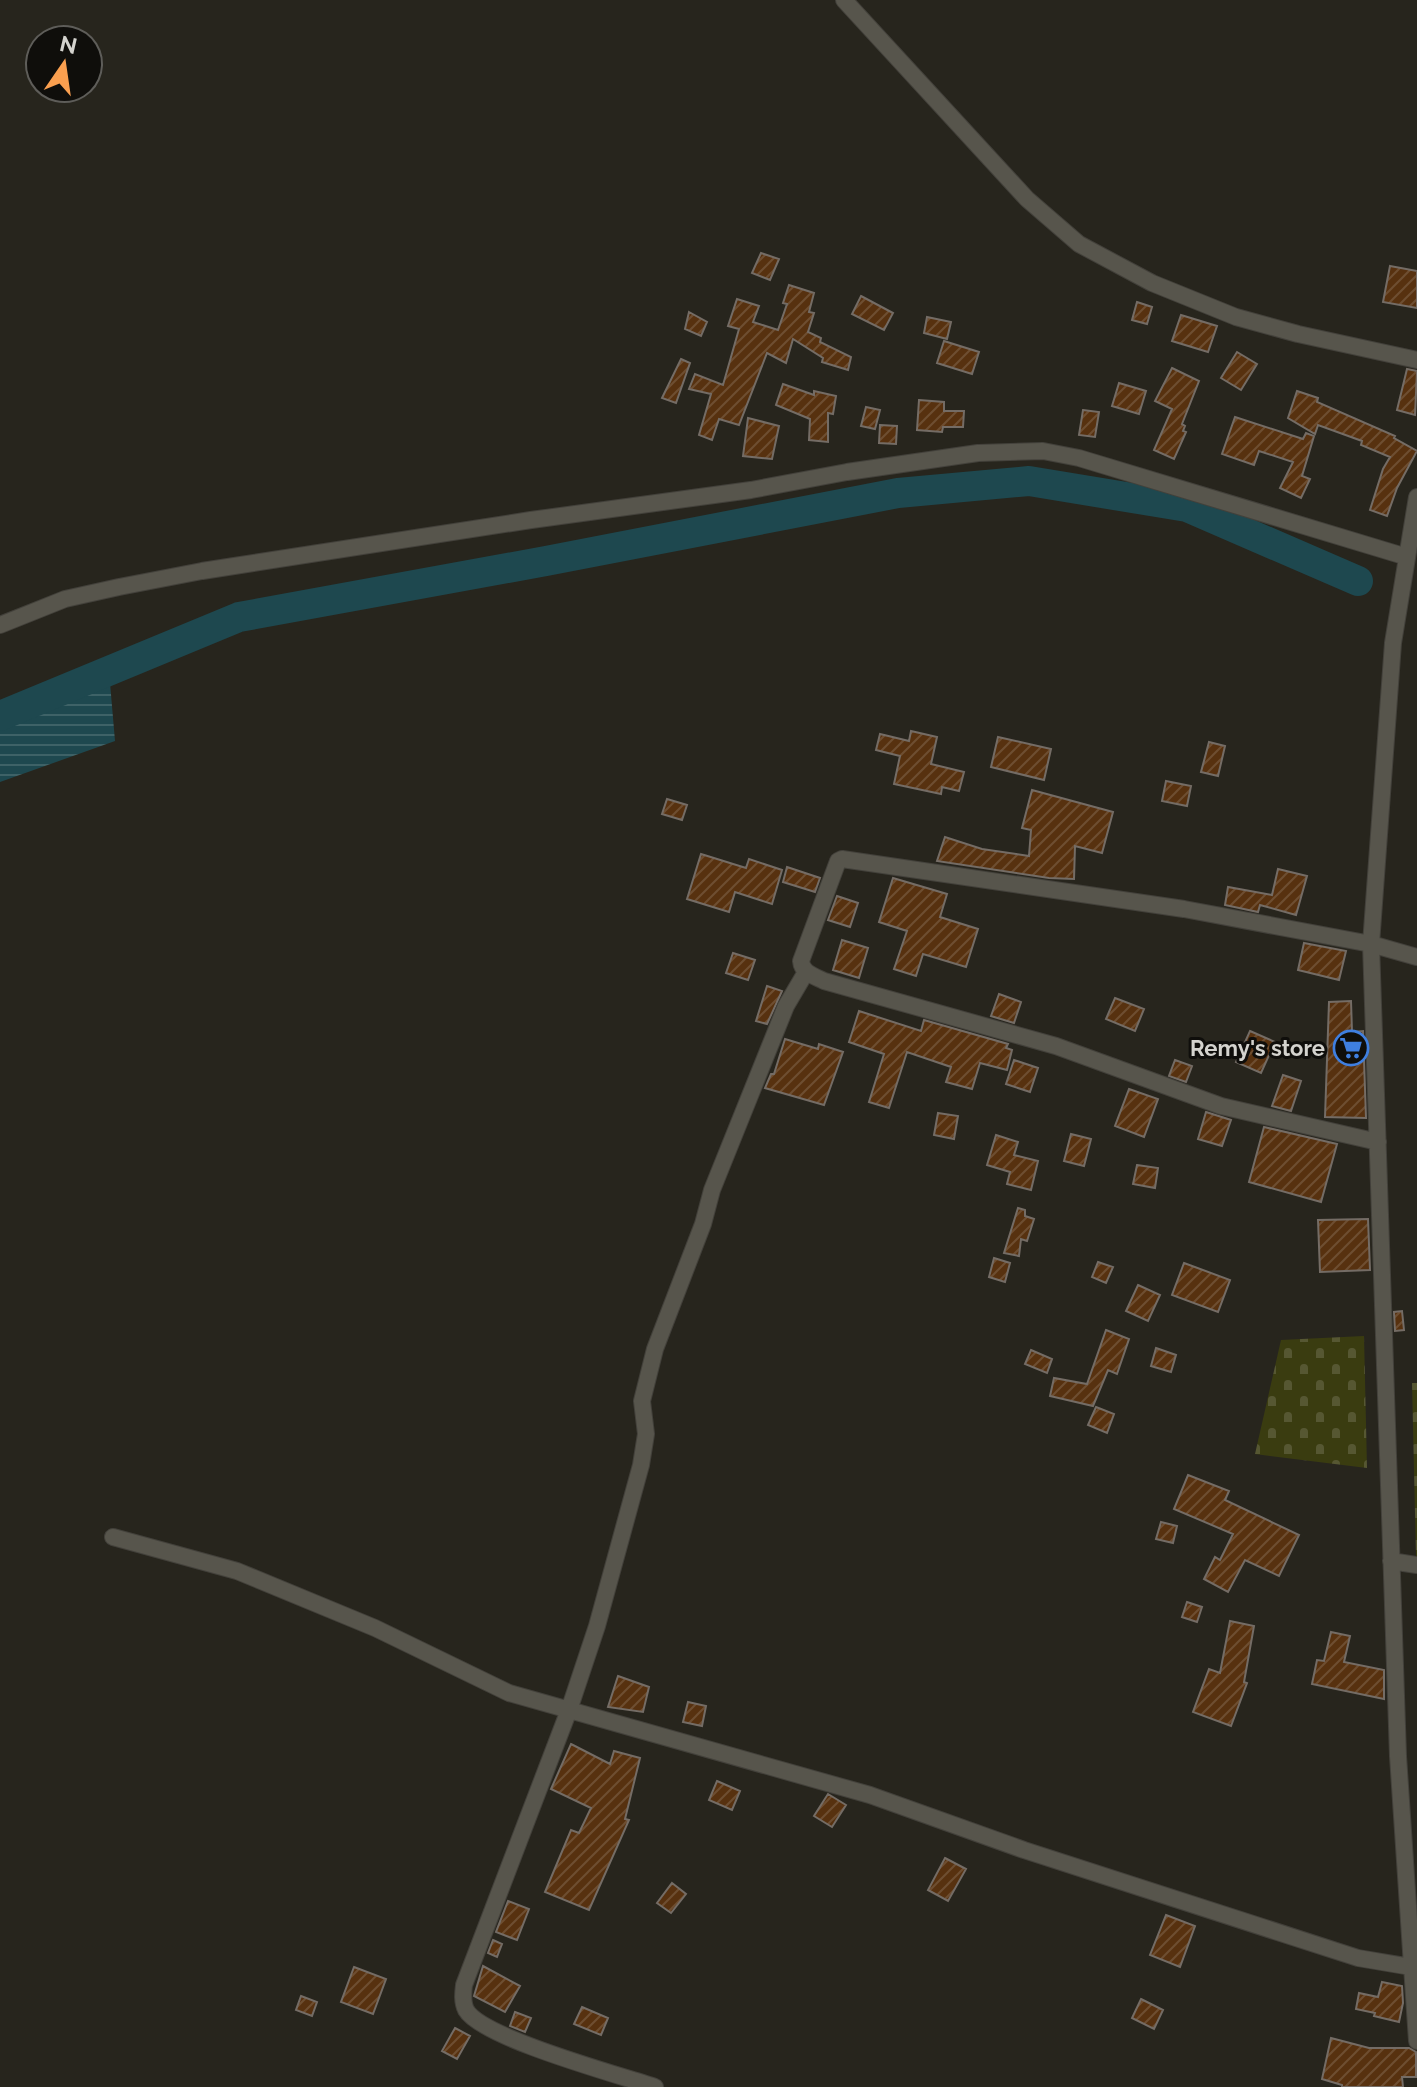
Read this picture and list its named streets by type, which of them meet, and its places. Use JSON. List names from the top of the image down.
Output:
{
  "places": {
    "supermarket": ["Remy's store"]
  },
  "north": "top"
}
